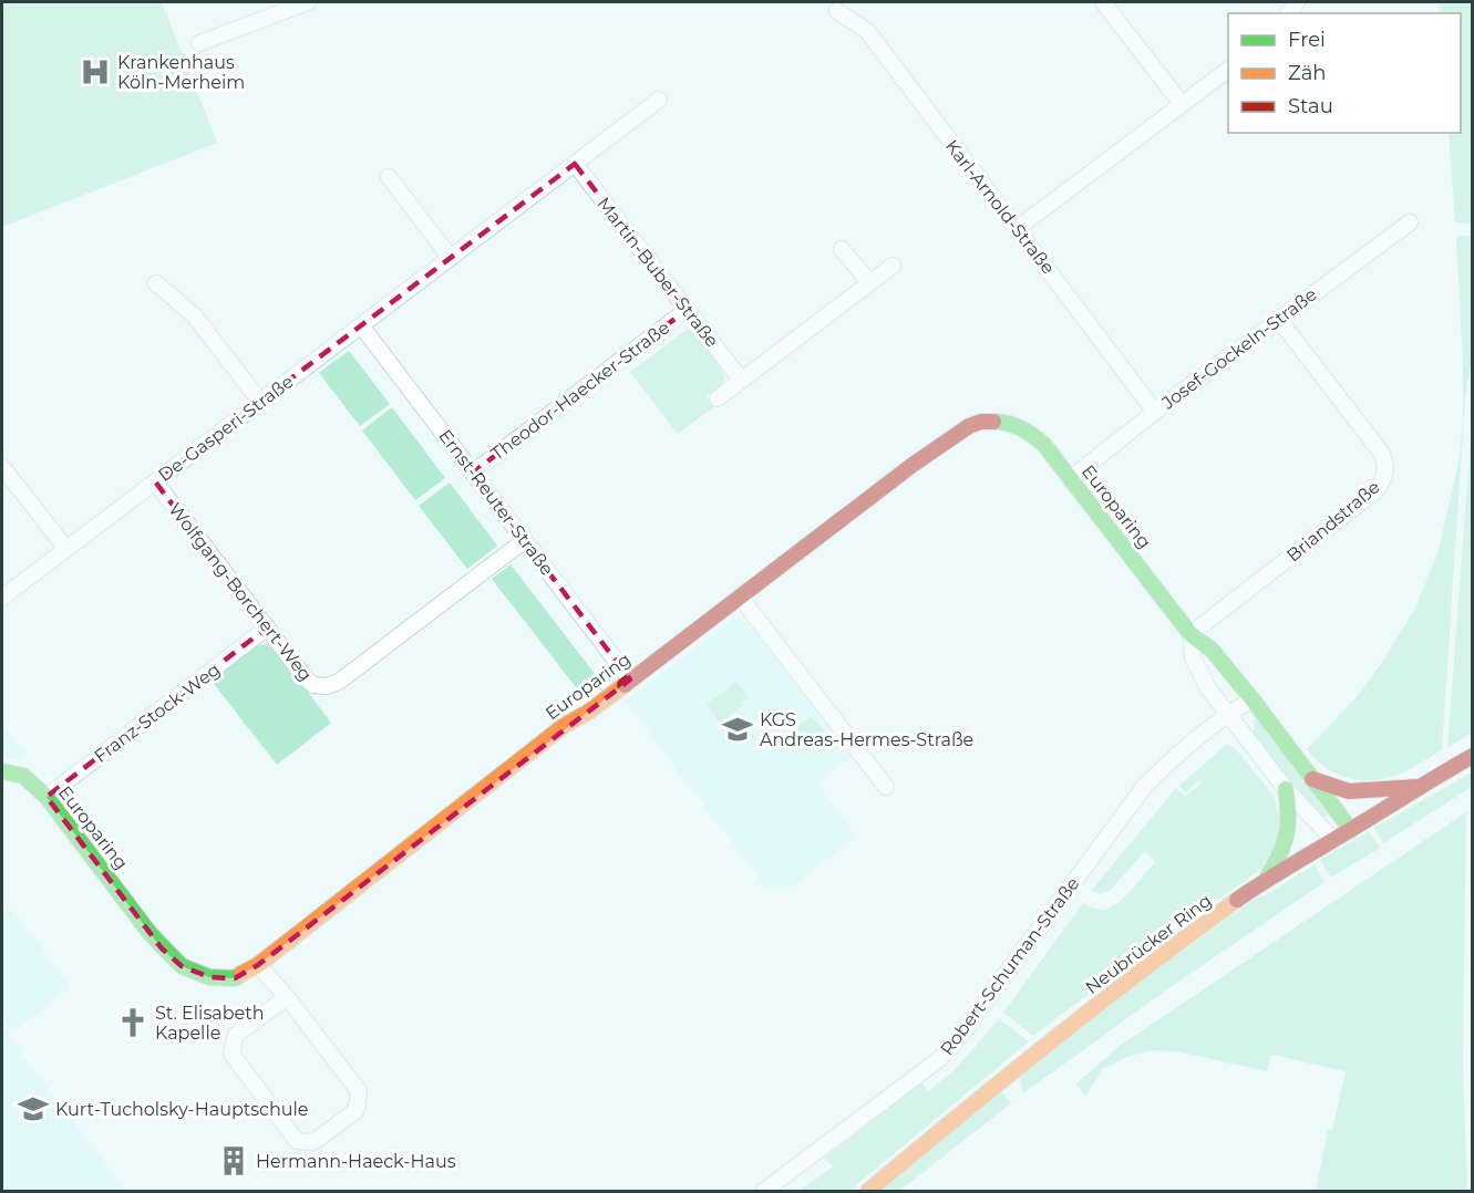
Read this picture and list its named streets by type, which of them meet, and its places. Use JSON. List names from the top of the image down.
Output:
{
  "streets": {
    "street": [
      "Karl-Arnold-Straße",
      "Martin-Buber-Straße",
      "Josef-Gockeln-Straße",
      "Theodor-Haecker-Straße",
      "De-Gasperi-Straße",
      "Ernst-Reuter-Straße",
      "Europaring",
      "Briandstraße",
      "Wolfgang-Borchert-Weg",
      "Franz-Stock-Weg",
      "Neubrücker Ring",
      "Robert-Schuman-Straße"
    ]
  },
  "crossings": [
    ["Karl-Arnold-Straße", "Josef-Gockeln-Straße"],
    ["Martin-Buber-Straße", "Theodor-Haecker-Straße"],
    ["Martin-Buber-Straße", "De-Gasperi-Straße"],
    ["Josef-Gockeln-Straße", "Europaring"],
    ["Josef-Gockeln-Straße", "Briandstraße"],
    ["Theodor-Haecker-Straße", "Ernst-Reuter-Straße"],
    ["De-Gasperi-Straße", "Ernst-Reuter-Straße"],
    ["De-Gasperi-Straße", "Wolfgang-Borchert-Weg"],
    ["Ernst-Reuter-Straße", "Europaring"],
    ["Ernst-Reuter-Straße", "Wolfgang-Borchert-Weg"],
    ["Europaring", "Briandstraße"],
    ["Europaring", "Franz-Stock-Weg"],
    ["Europaring", "Neubrücker Ring"],
    ["Europaring", "Robert-Schuman-Straße"],
    ["Wolfgang-Borchert-Weg", "Franz-Stock-Weg"]
  ],
  "places": {
    "hospital": ["Krankenhaus Köln-Merheim"],
    "school or university": ["KGS Andreas-Hermes-Straße", "Kurt-Tucholsky-Hauptschule"],
    "church": ["St. Elisabeth Kapelle"],
    "building": ["Hermann-Haeck-Haus"]
  },
  "legend": ["Frei", "Zäh", "Stau"]
}
